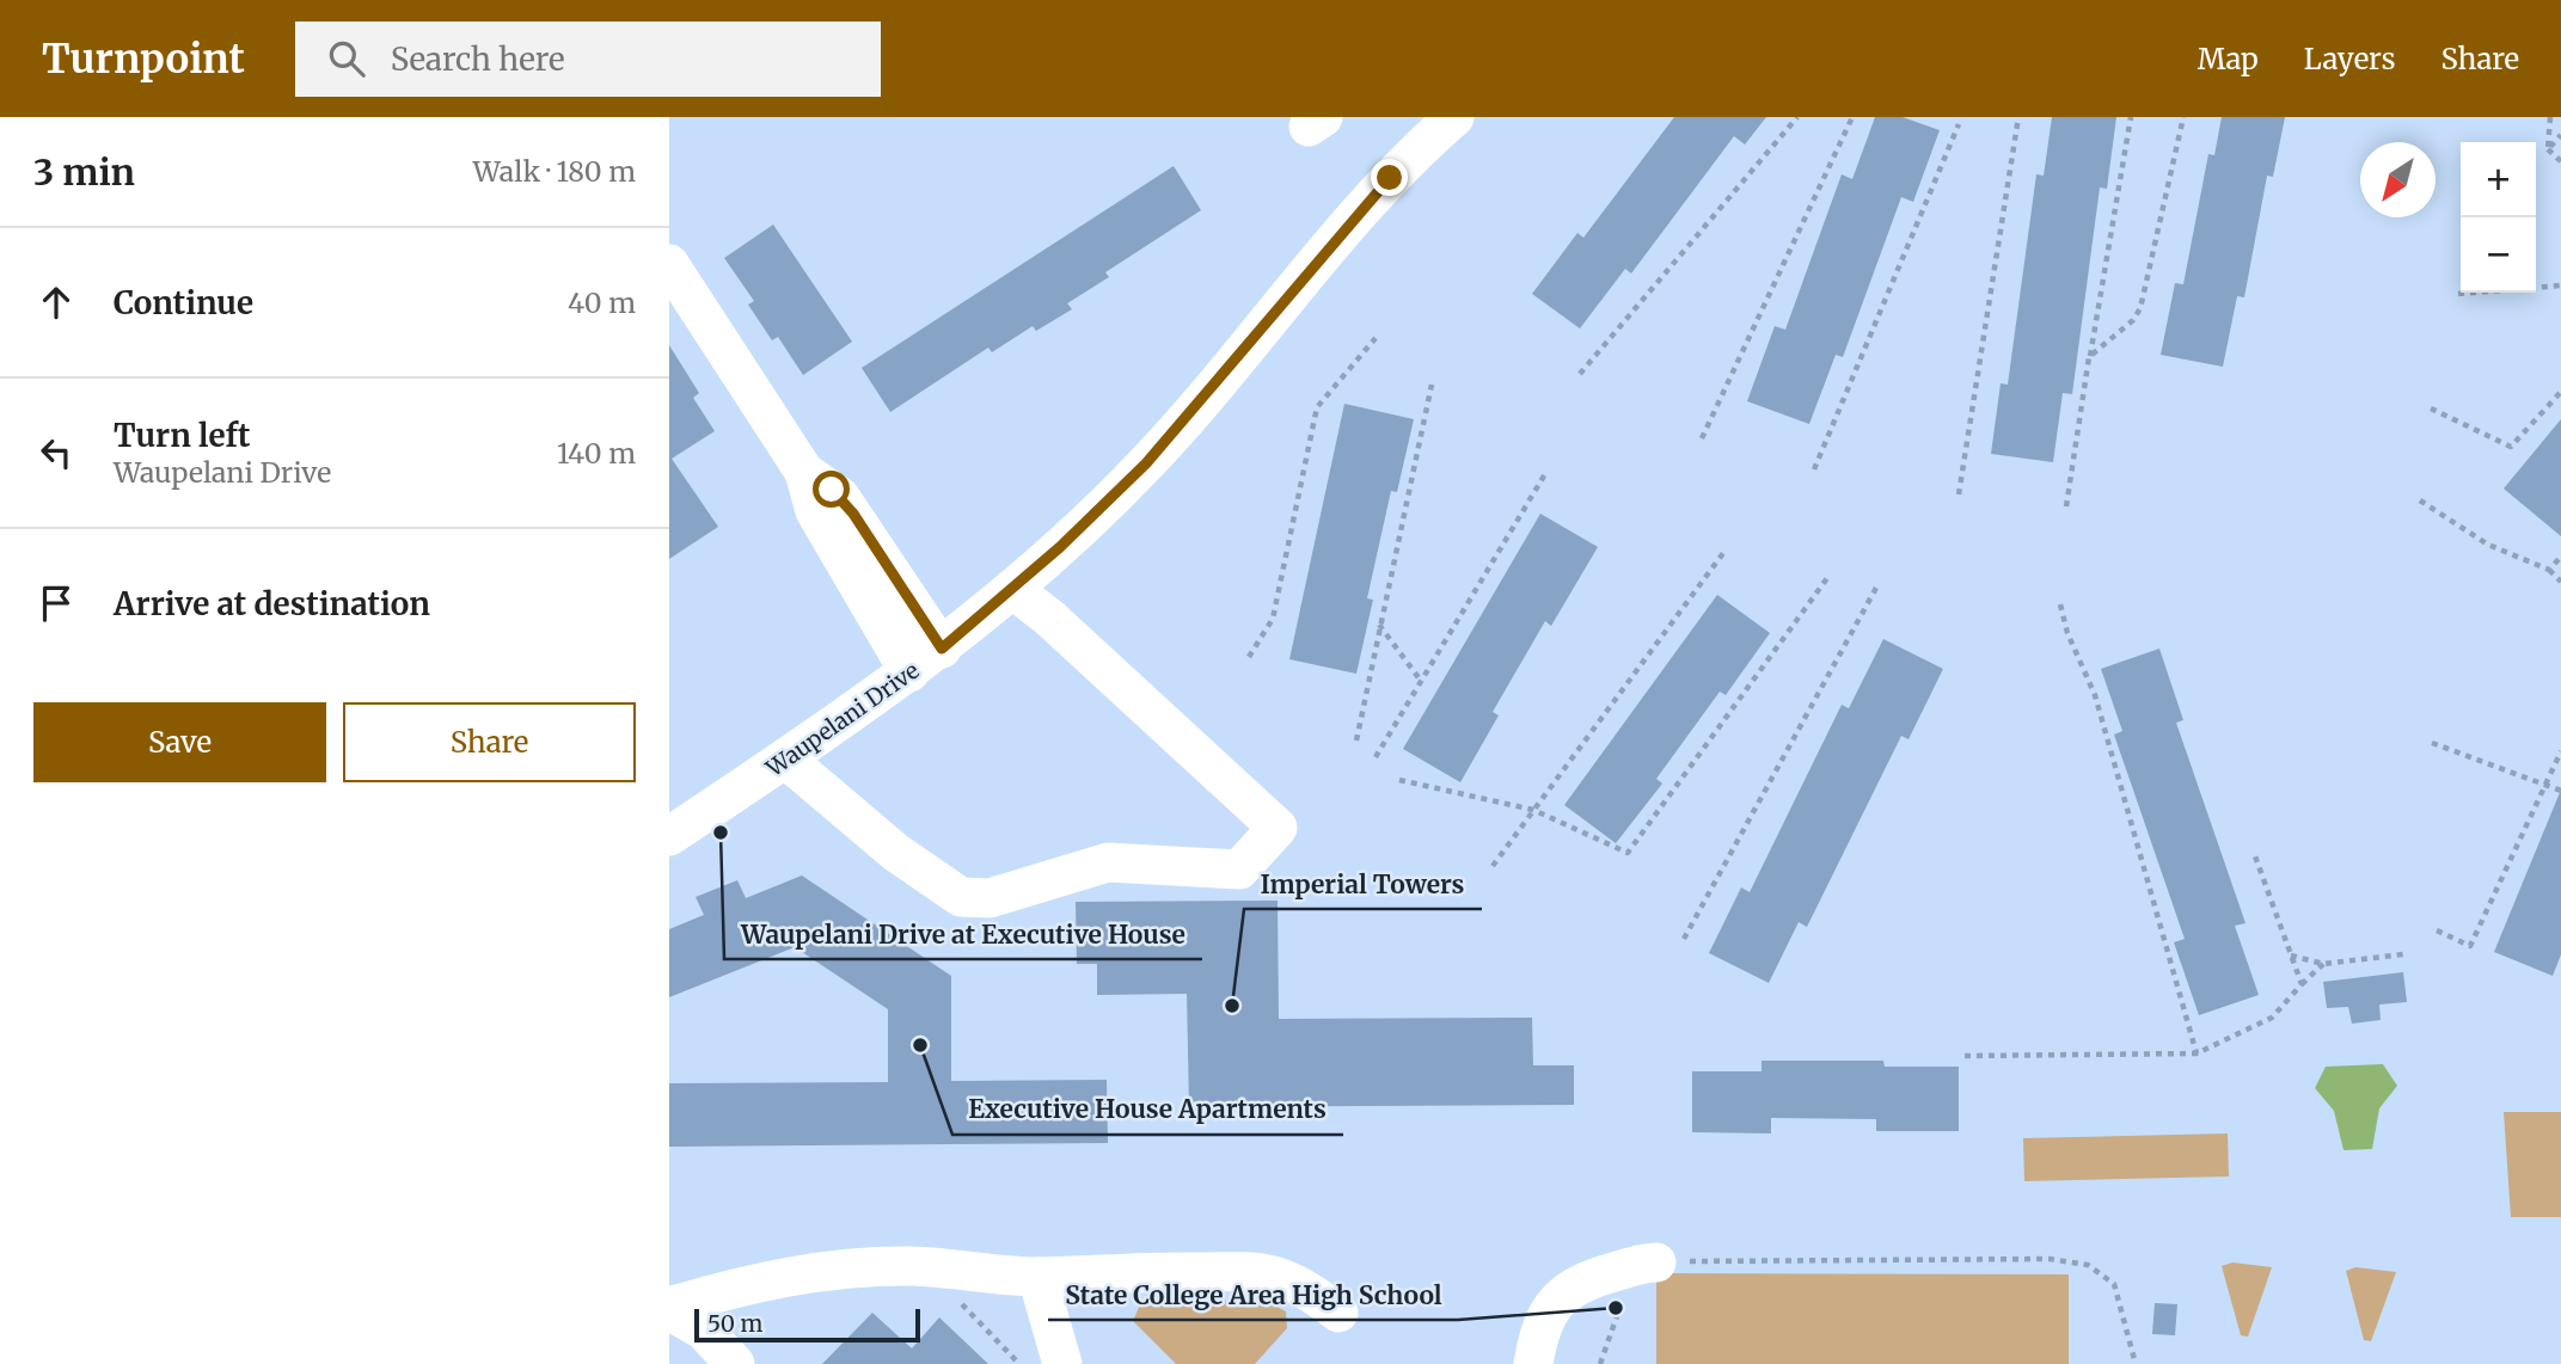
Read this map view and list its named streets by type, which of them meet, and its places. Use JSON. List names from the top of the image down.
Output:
{
  "streets": {
    "street": ["Waupelani Drive"]
  },
  "places": [
    "Waupelani Drive at Executive House",
    "Imperial Towers",
    "Executive House Apartments",
    "State College Area High School"
  ],
  "scale_bar": "50 m",
  "north": "bottom left",
  "page": {
    "header": "Turnpoint",
    "search": "Search here",
    "nav": ["Map", "Layers", "Share"],
    "heading": ["3 min", "Walk · 180 m"],
    "map_buttons": ["+", "−"],
    "list": [
      ["Continue", "40 m"],
      ["Turn left", "Waupelani Drive", "140 m"],
      "Arrive at destination"
    ],
    "buttons": ["Save", "Share"],
    "scale": "50 m"
  }
}
